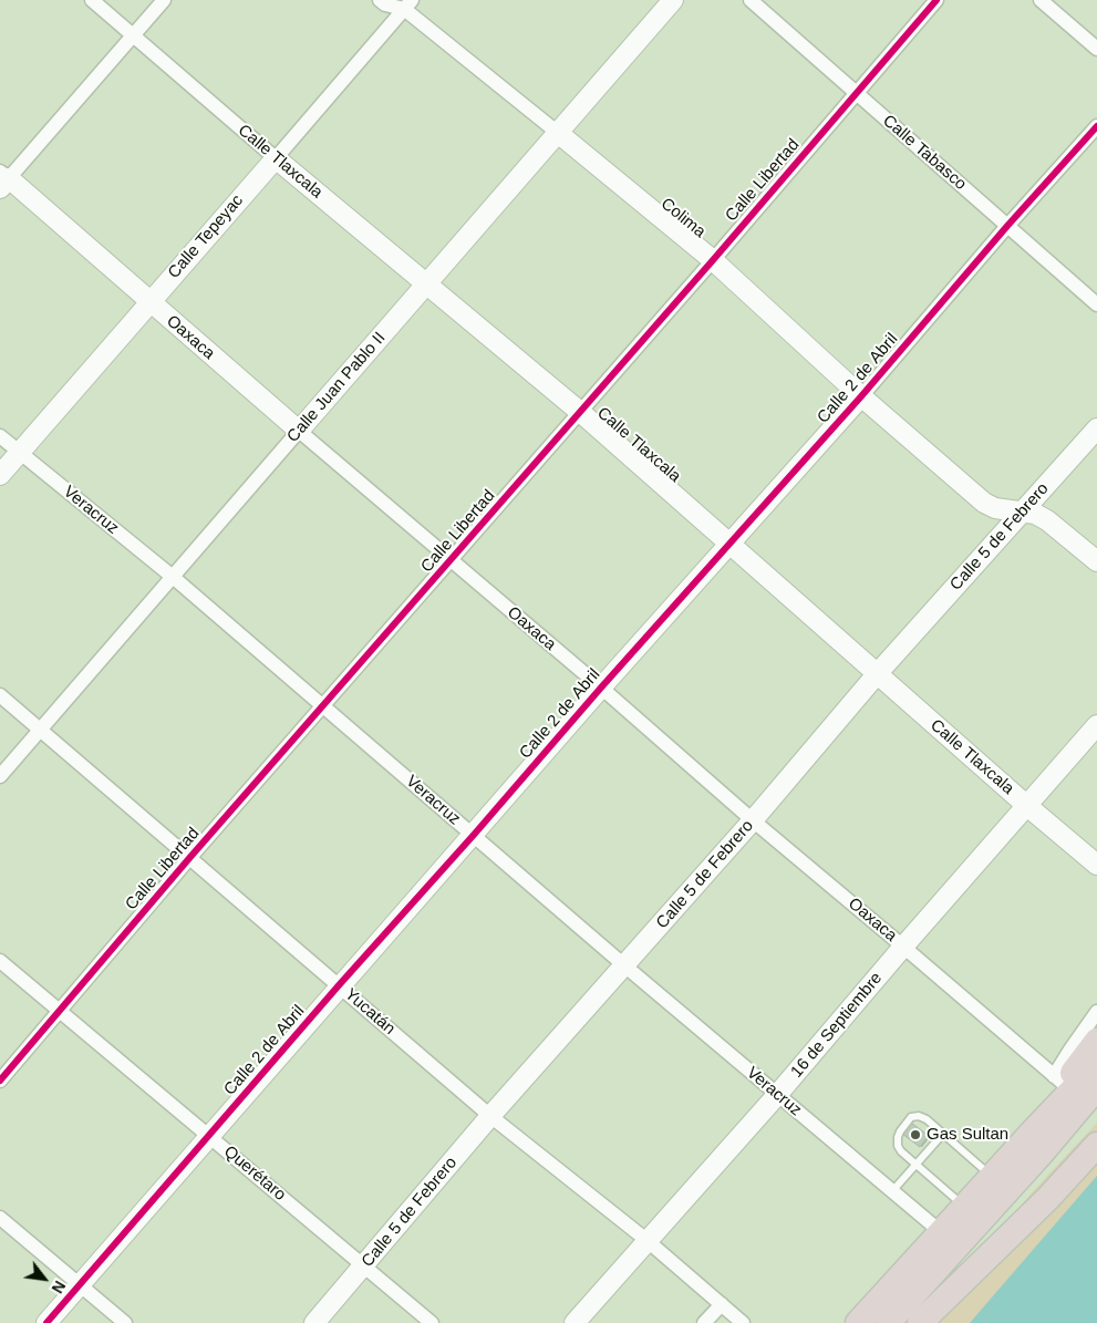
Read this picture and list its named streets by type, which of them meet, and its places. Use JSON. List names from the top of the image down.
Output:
{
  "streets": {
    "street": [
      "Calle Tabasco",
      "Calle Tlaxcala",
      "Calle Libertad",
      "Colima",
      "Calle Tepeyac",
      "Oaxaca",
      "Calle 2 de Abril",
      "Calle Juan Pablo II",
      "Veracruz",
      "Calle 5 de Febrero",
      "Yucatán",
      "16 de Septiembre",
      "Querétaro"
    ]
  },
  "crossings": [
    ["Calle Tabasco", "Calle Libertad"],
    ["Calle Tabasco", "Calle 2 de Abril"],
    ["Calle Tlaxcala", "Calle Libertad"],
    ["Calle Tlaxcala", "Calle Tepeyac"],
    ["Calle Tlaxcala", "Calle 2 de Abril"],
    ["Calle Tlaxcala", "Calle Juan Pablo II"],
    ["Calle Tlaxcala", "Calle 5 de Febrero"],
    ["Calle Tlaxcala", "16 de Septiembre"],
    ["Calle Libertad", "Colima"],
    ["Calle Libertad", "Oaxaca"],
    ["Calle Libertad", "Veracruz"],
    ["Calle Libertad", "Yucatán"],
    ["Calle Libertad", "Querétaro"],
    ["Colima", "Calle Tepeyac"],
    ["Colima", "Calle 2 de Abril"],
    ["Colima", "Calle Juan Pablo II"],
    ["Colima", "Calle 5 de Febrero"],
    ["Calle Tepeyac", "Oaxaca"],
    ["Calle Tepeyac", "Veracruz"],
    ["Oaxaca", "Calle 2 de Abril"],
    ["Oaxaca", "Calle Juan Pablo II"],
    ["Oaxaca", "Calle 5 de Febrero"],
    ["Oaxaca", "16 de Septiembre"],
    ["Calle 2 de Abril", "Veracruz"],
    ["Calle 2 de Abril", "Yucatán"],
    ["Calle 2 de Abril", "Querétaro"],
    ["Calle Juan Pablo II", "Veracruz"],
    ["Calle Juan Pablo II", "Yucatán"],
    ["Veracruz", "Calle 5 de Febrero"],
    ["Veracruz", "16 de Septiembre"],
    ["Calle 5 de Febrero", "Yucatán"],
    ["Calle 5 de Febrero", "Querétaro"],
    ["Yucatán", "16 de Septiembre"]
  ],
  "places": ["Gas Sultan"],
  "north": "bottom right"
}
